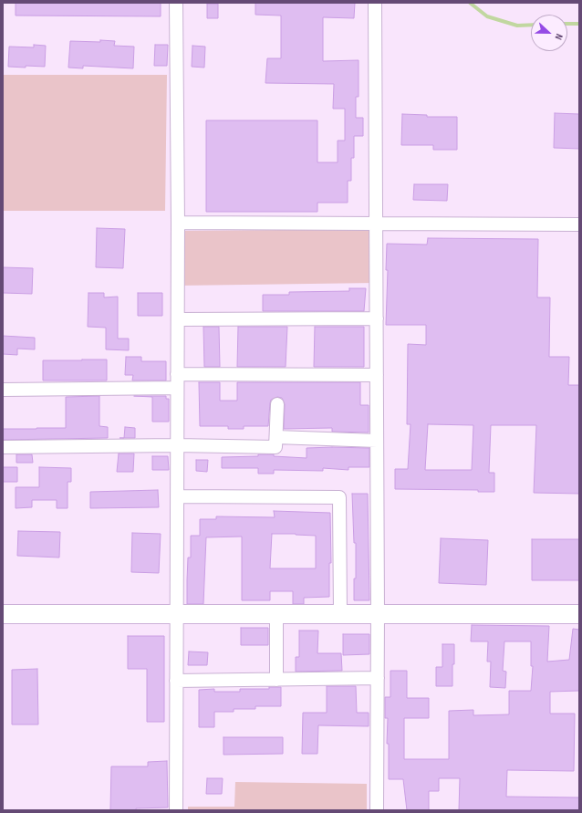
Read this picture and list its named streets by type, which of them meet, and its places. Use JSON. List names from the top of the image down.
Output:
{
  "north": "right"
}
